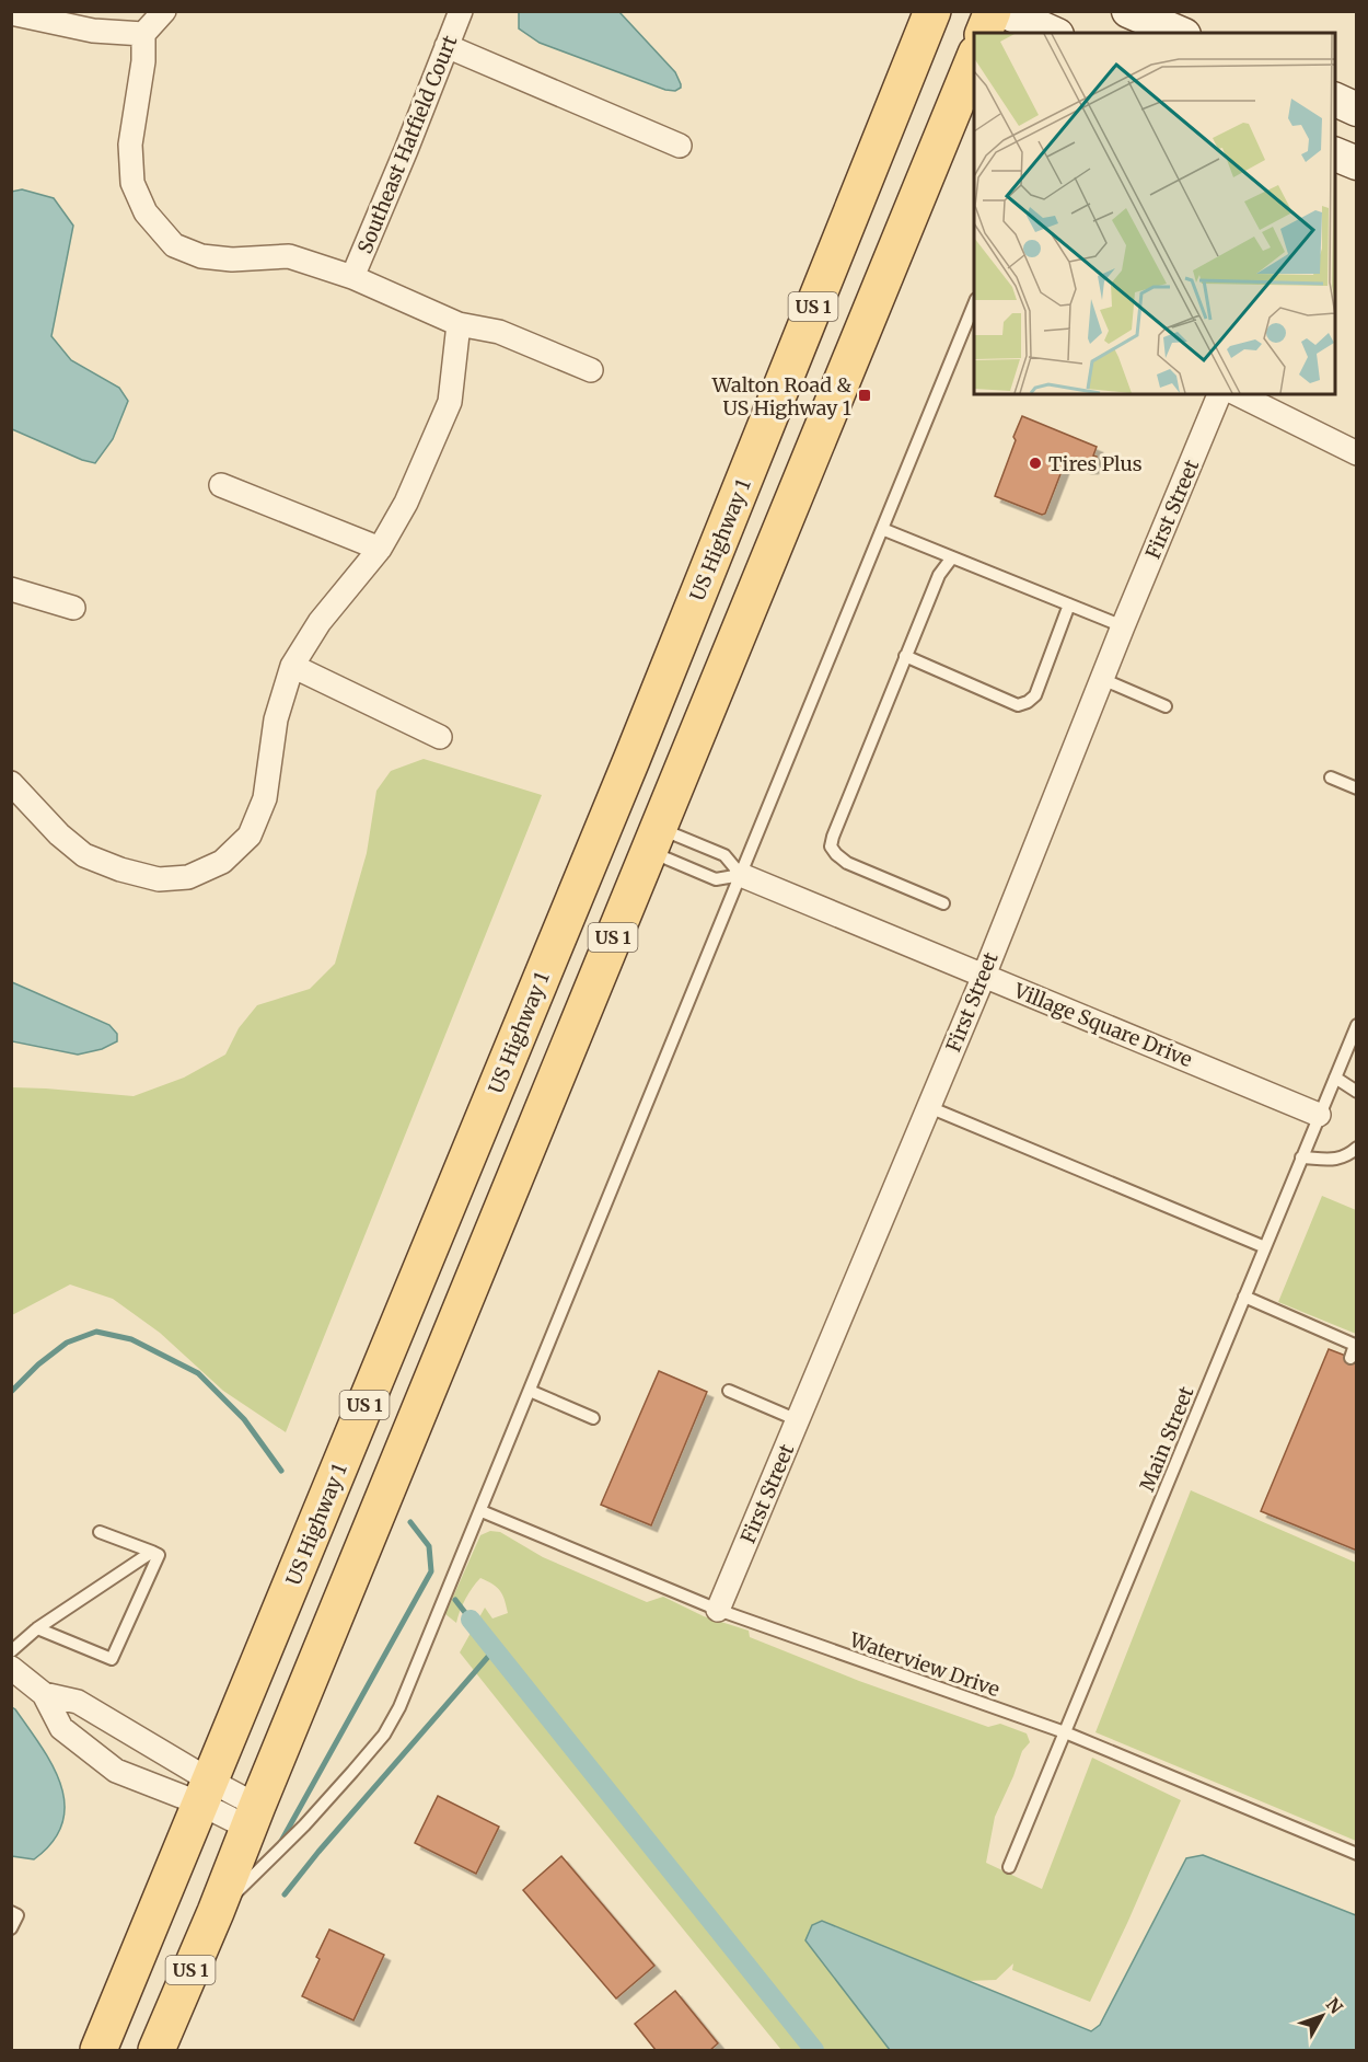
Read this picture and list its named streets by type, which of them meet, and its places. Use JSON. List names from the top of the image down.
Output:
{
  "streets": {
    "main road": ["US 1", "US Highway 1"],
    "street": ["Southeast Hatfield Court", "First Street", "Village Square Drive"],
    "lane": ["Main Street", "Waterview Drive"]
  },
  "crossings": [
    ["US 1", "Village Square Drive"],
    ["First Street", "Village Square Drive"],
    ["First Street", "Waterview Drive"],
    ["Village Square Drive", "Main Street"],
    ["Main Street", "Waterview Drive"]
  ],
  "places": {
    "transit": ["Walton Road & US Highway 1"],
    "other": ["Tires Plus"]
  },
  "north": "top right"
}
